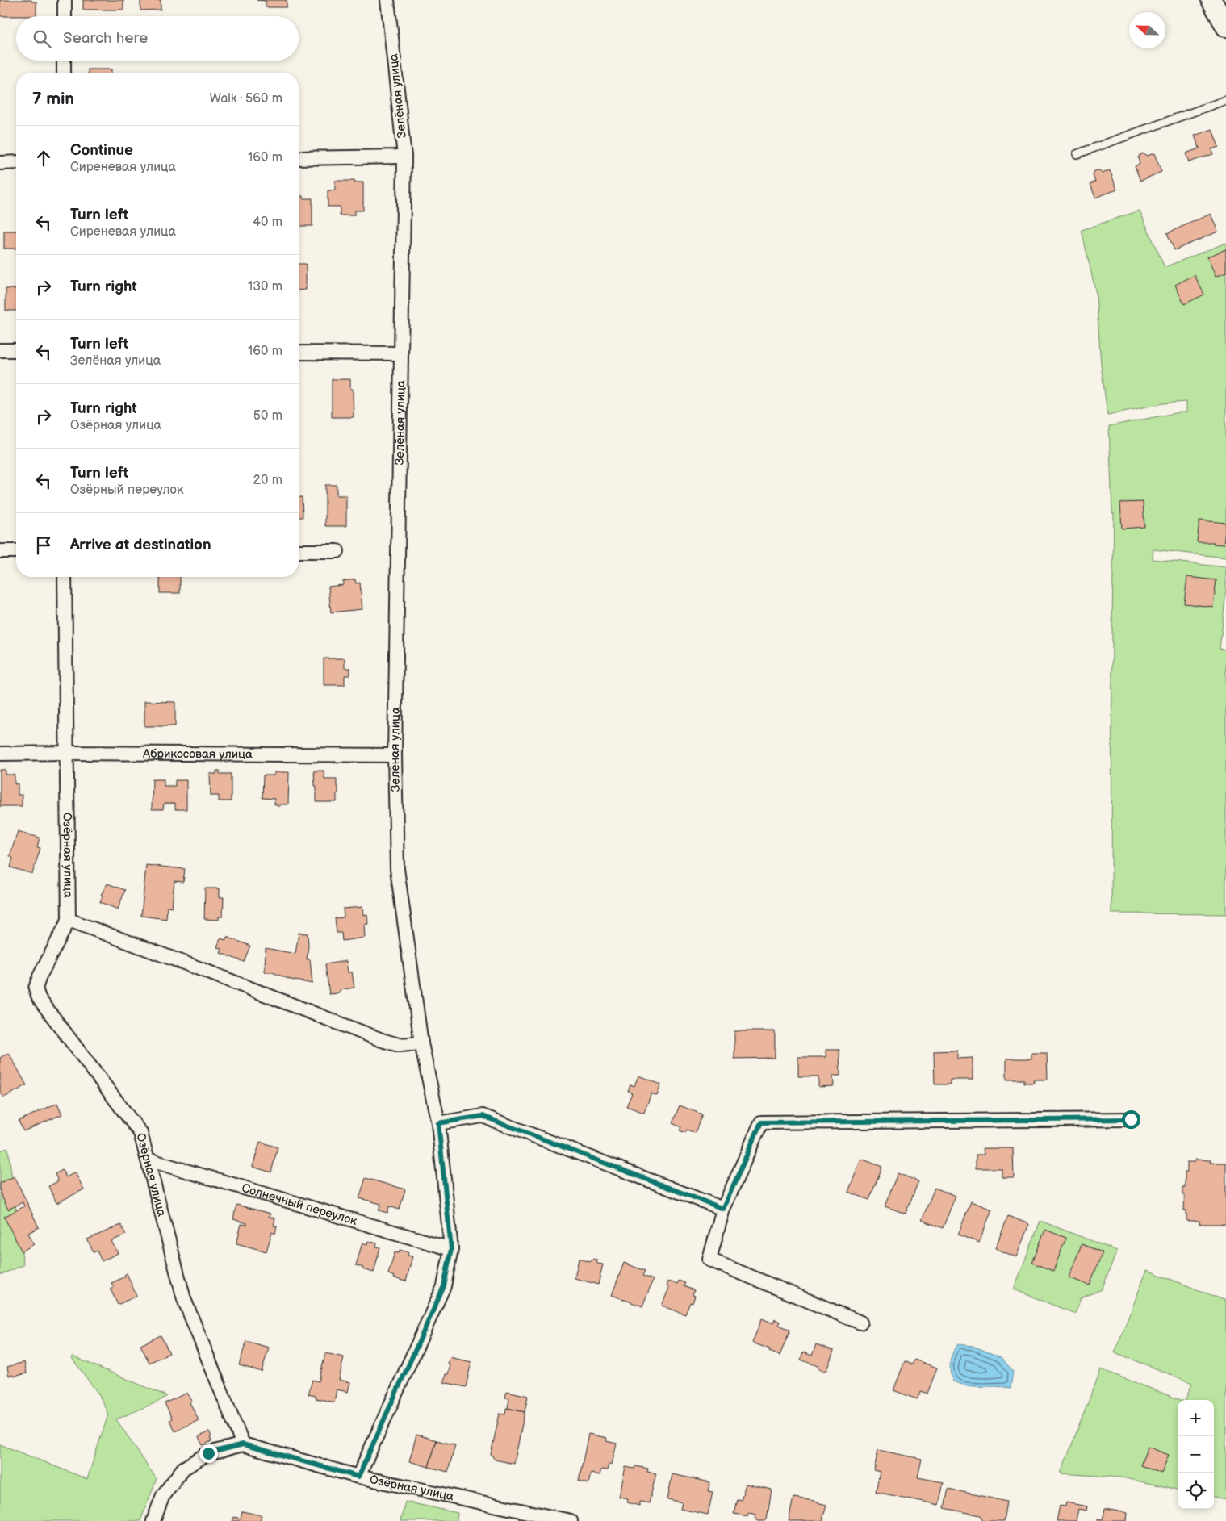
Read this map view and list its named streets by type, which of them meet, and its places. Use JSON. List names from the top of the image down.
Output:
{
  "streets": {
    "street": [
      "Зелёная улица",
      "Абрикосовая улица",
      "Озёрная улица",
      "Солнечный переулок"
    ]
  },
  "crossings": [
    ["Зелёная улица", "Абрикосовая улица"],
    ["Зелёная улица", "Озёрная улица"],
    ["Зелёная улица", "Солнечный переулок"],
    ["Абрикосовая улица", "Озёрная улица"],
    ["Озёрная улица", "Солнечный переулок"]
  ],
  "north": "left",
  "page": {
    "search": "Search here",
    "heading": ["7 min", "Walk · 560 m"],
    "list": [
      ["Continue", "Сиреневая улица", "160 m"],
      ["Turn left", "Сиреневая улица", "40 m"],
      ["Turn right", "130 m"],
      ["Turn left", "Зелёная улица", "160 m"],
      ["Turn right", "Озёрная улица", "50 m"],
      ["Turn left", "Озёрный переулок", "20 m"],
      "Arrive at destination"
    ],
    "map_buttons": ["+", "−"]
  }
}
